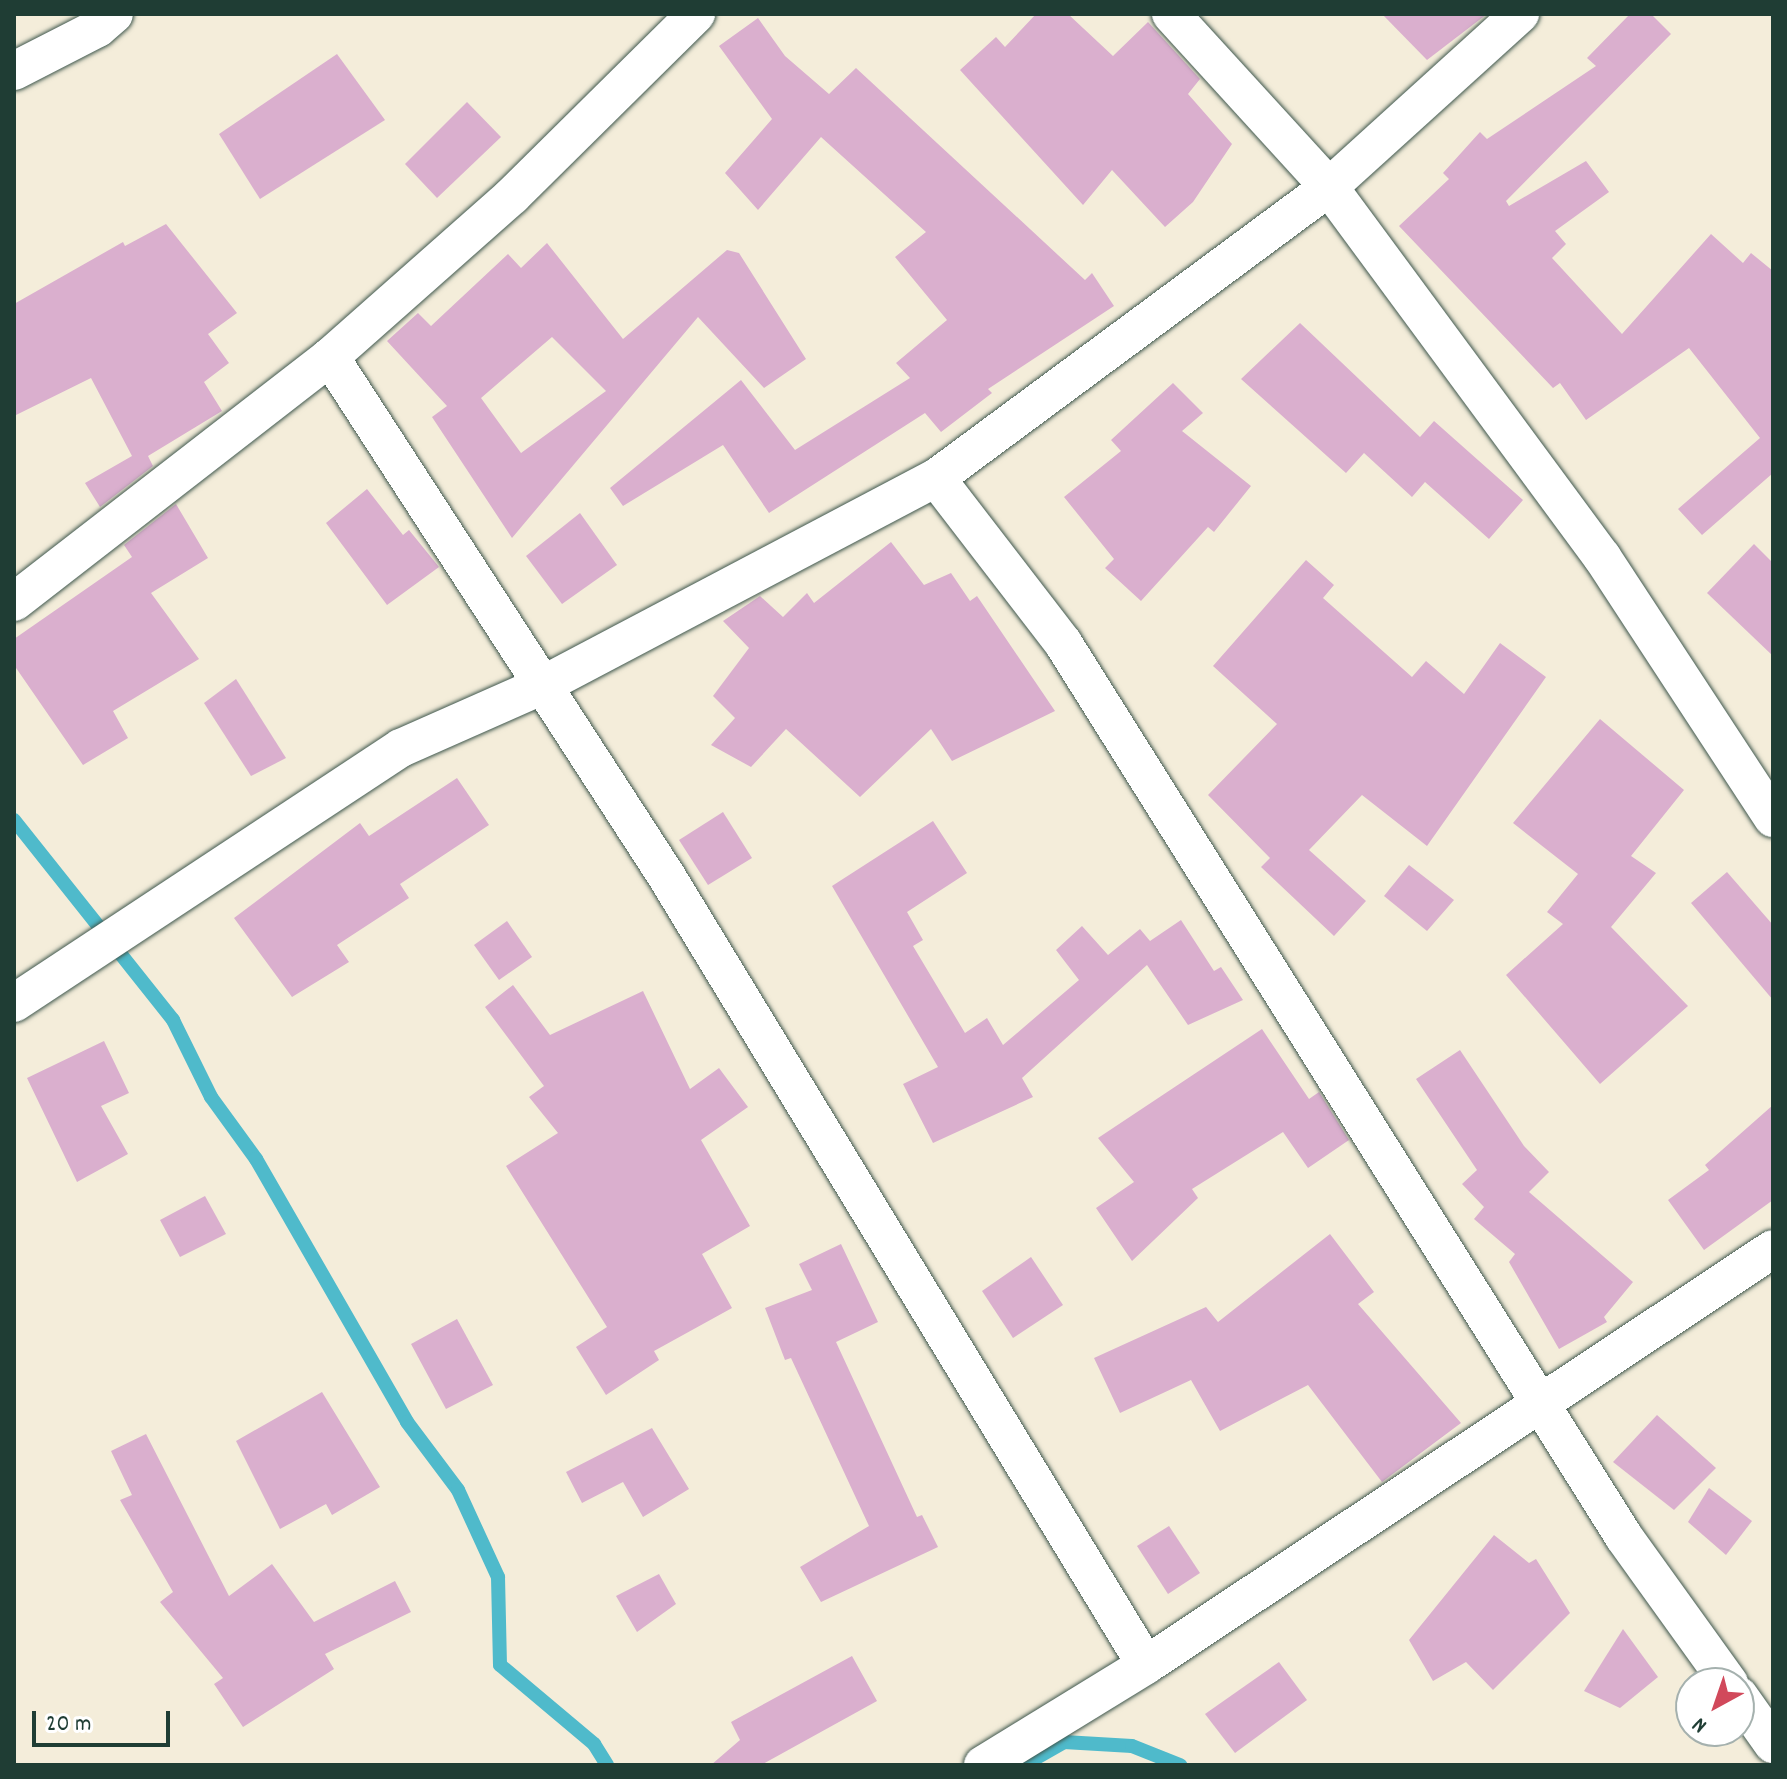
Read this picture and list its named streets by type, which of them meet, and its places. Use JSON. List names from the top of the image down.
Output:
{
  "scale_bar": "20 m",
  "north": "bottom left"
}
